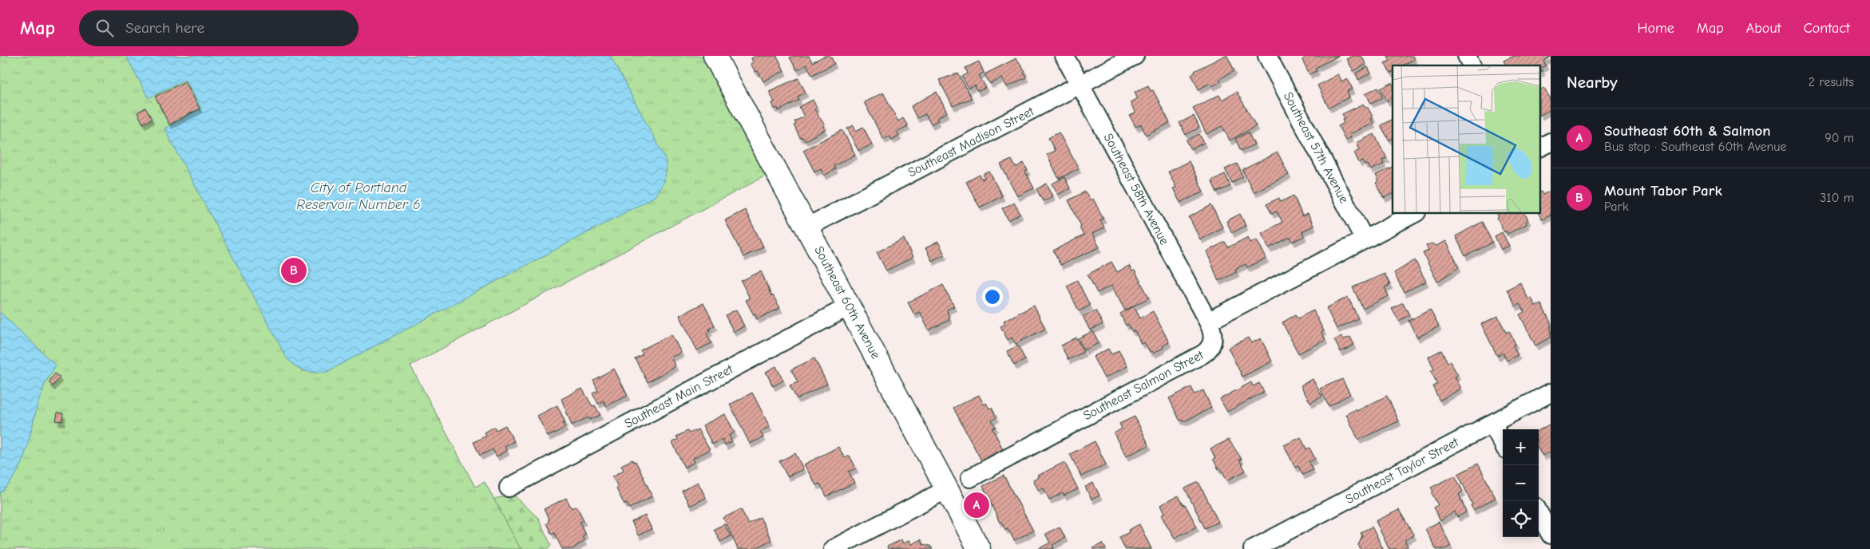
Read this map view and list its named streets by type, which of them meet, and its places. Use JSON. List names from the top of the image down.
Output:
{
  "streets": {
    "main road": ["Southeast 60th Avenue"],
    "street": [
      "Southeast Madison Street",
      "Southeast 57th Avenue",
      "Southeast 58th Avenue",
      "Southeast Salmon Street",
      "Southeast Main Street",
      "Southeast Taylor Street"
    ]
  },
  "crossings": [
    ["Southeast Madison Street", "Southeast 58th Avenue"],
    ["Southeast Madison Street", "Southeast 60th Avenue"],
    ["Southeast 58th Avenue", "Southeast Salmon Street"],
    ["Southeast 60th Avenue", "Southeast Main Street"]
  ],
  "water": ["City of Portland Reservoir Number 6"],
  "page": {
    "header": "Map",
    "search": "Search here",
    "nav": [
      "Home",
      "Map",
      "About",
      "Contact"
    ],
    "heading": ["Nearby", "2 results"],
    "list": [
      {
        "mark": "A",
        "name": "Southeast 60th & Salmon",
        "note": "Bus stop · Southeast 60th Avenue",
        "value": "90 m"
      },
      {
        "mark": "B",
        "name": "Mount Tabor Park",
        "note": "Park",
        "value": "310 m"
      }
    ],
    "pins": ["B", "A"],
    "map_buttons": ["+", "−"]
  }
}
